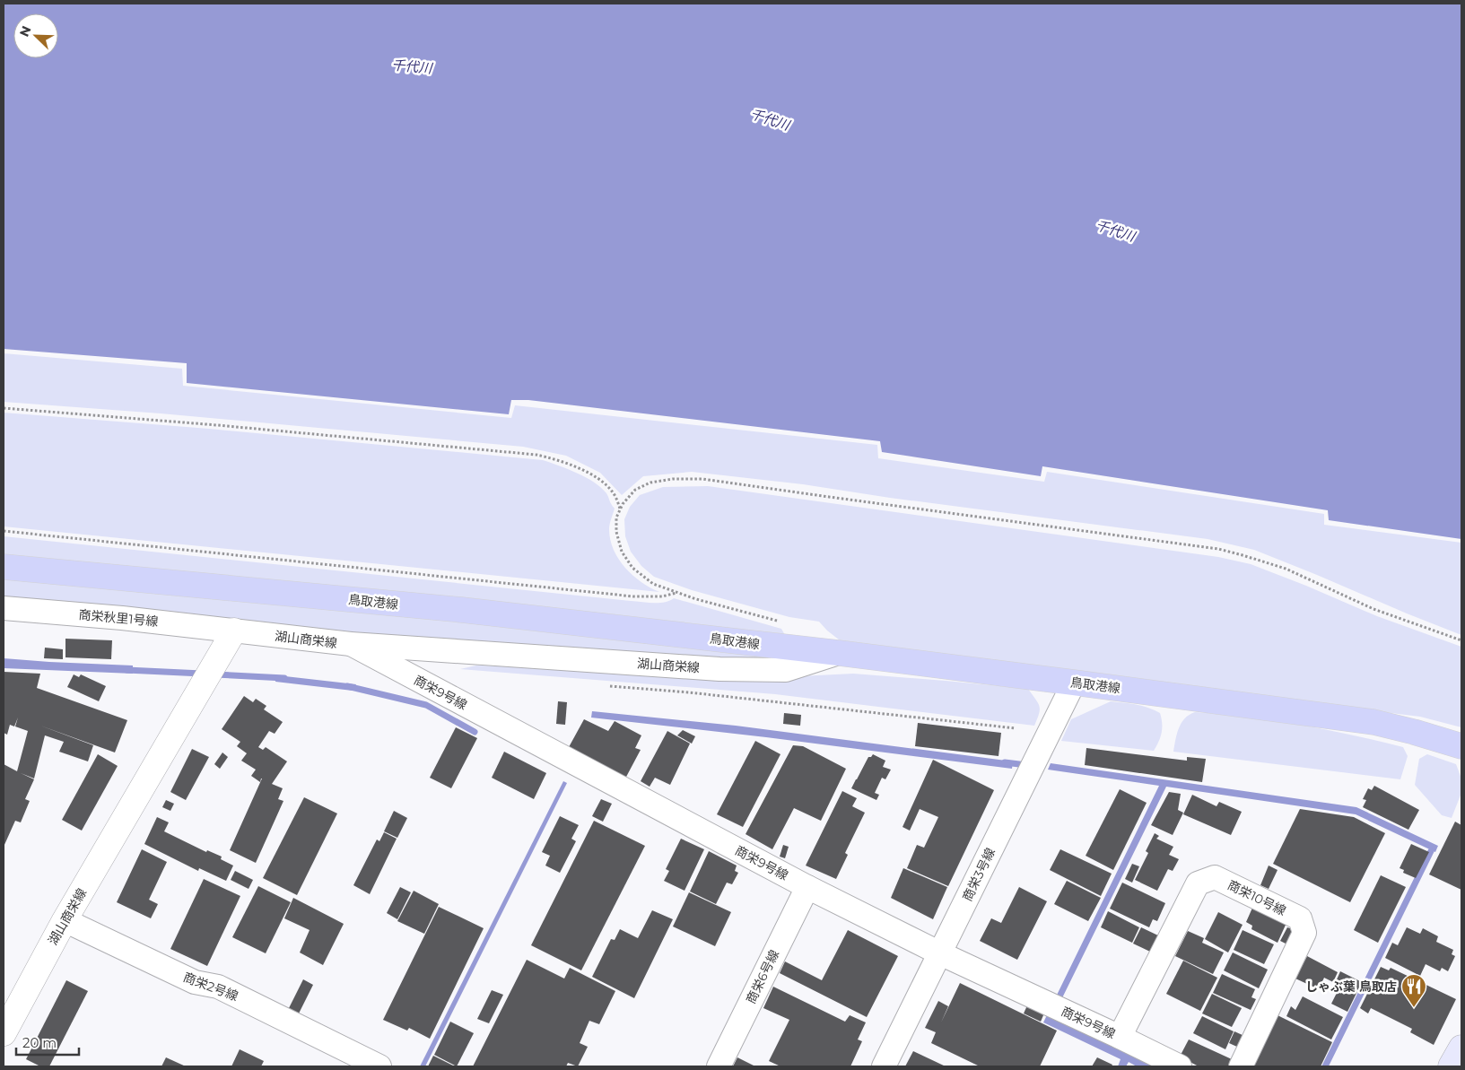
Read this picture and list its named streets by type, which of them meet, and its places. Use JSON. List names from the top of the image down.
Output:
{
  "streets": {
    "main road": ["鳥取港線"],
    "street": [
      "商栄秋里1号線",
      "湖山商栄線",
      "商栄9号線",
      "商栄3号線",
      "商栄10号線",
      "商栄6号線",
      "商栄2号線"
    ]
  },
  "crossings": [
    ["鳥取港線", "湖山商栄線"],
    ["鳥取港線", "商栄3号線"],
    ["商栄秋里1号線", "湖山商栄線"],
    ["湖山商栄線", "商栄9号線"],
    ["湖山商栄線", "商栄2号線"],
    ["商栄9号線", "商栄3号線"],
    ["商栄9号線", "商栄10号線"],
    ["商栄9号線", "商栄6号線"]
  ],
  "water": ["千代川"],
  "places": {
    "restaurant": ["しゃぶ葉 鳥取店"]
  },
  "scale_bar": "20 m",
  "north": "top left"
}
